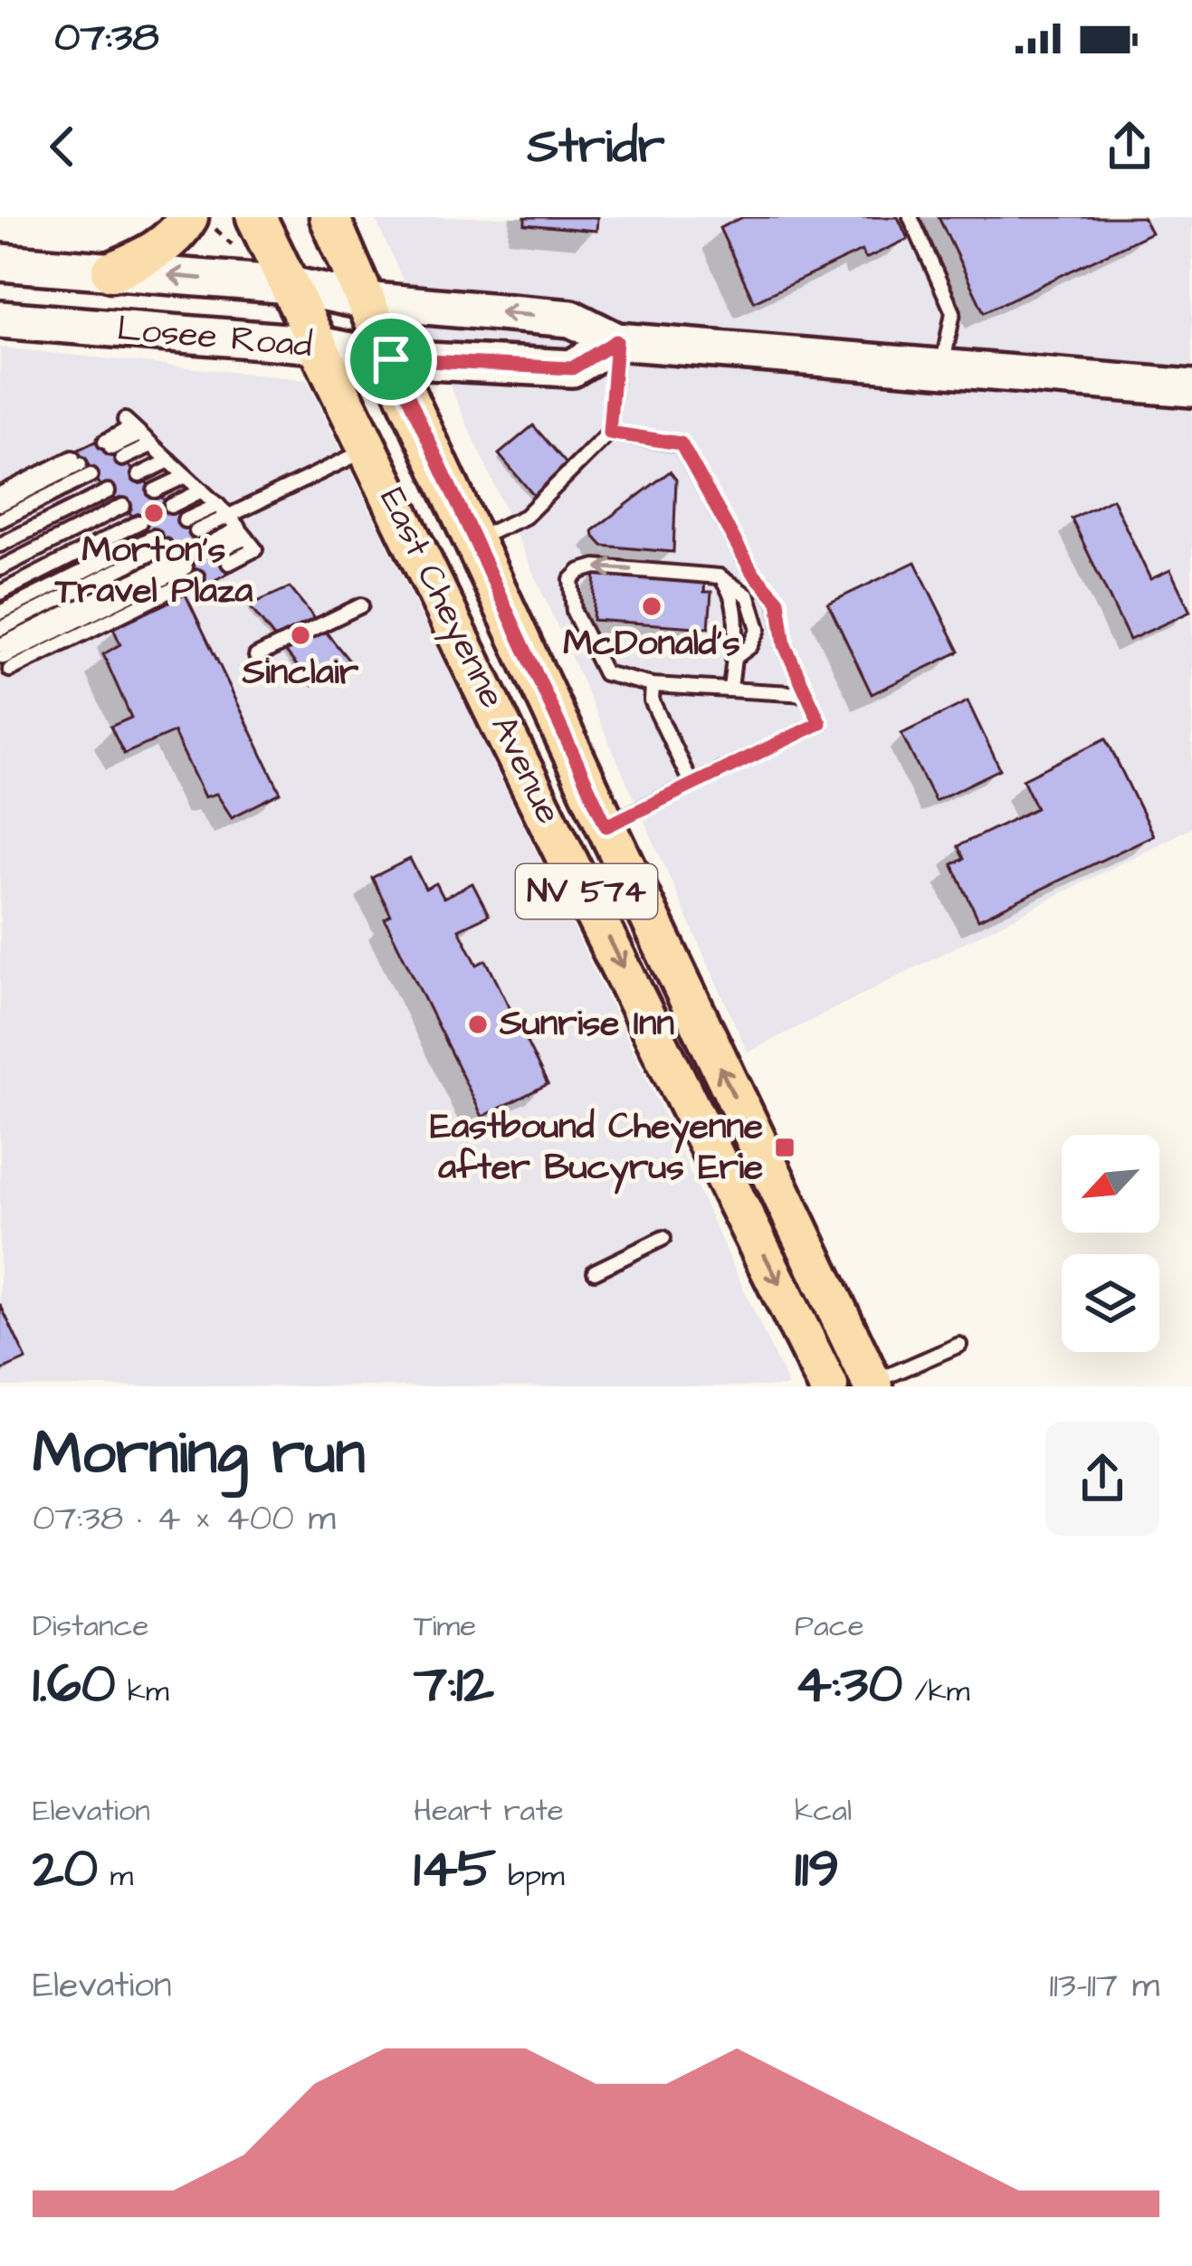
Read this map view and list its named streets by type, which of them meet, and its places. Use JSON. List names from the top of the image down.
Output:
{
  "streets": {
    "main road": ["Losee Road", "East Cheyenne Avenue", "NV 574"]
  },
  "crossings": [
    ["Losee Road", "East Cheyenne Avenue"]
  ],
  "places": {
    "other": [
      "Morton's Travel Plaza",
      "McDonald's",
      "Sinclair",
      "Sunrise Inn"
    ],
    "transit": ["Eastbound Cheyenne after Bucyrus Erie"]
  },
  "north": "bottom left",
  "page": {
    "status": "07:38",
    "header": "Stridr",
    "heading": ["Morning run", "07:38 · 4 × 400 m"],
    "stats": [
      ["Distance", "1.60 km"],
      ["Time", "7:12"],
      ["Pace", "4:30 /km"],
      ["Elevation", "20 m"],
      ["Heart rate", "145 bpm"],
      ["kcal", "119"]
    ],
    "chart": ["Elevation", "113–117 m"]
  }
}
